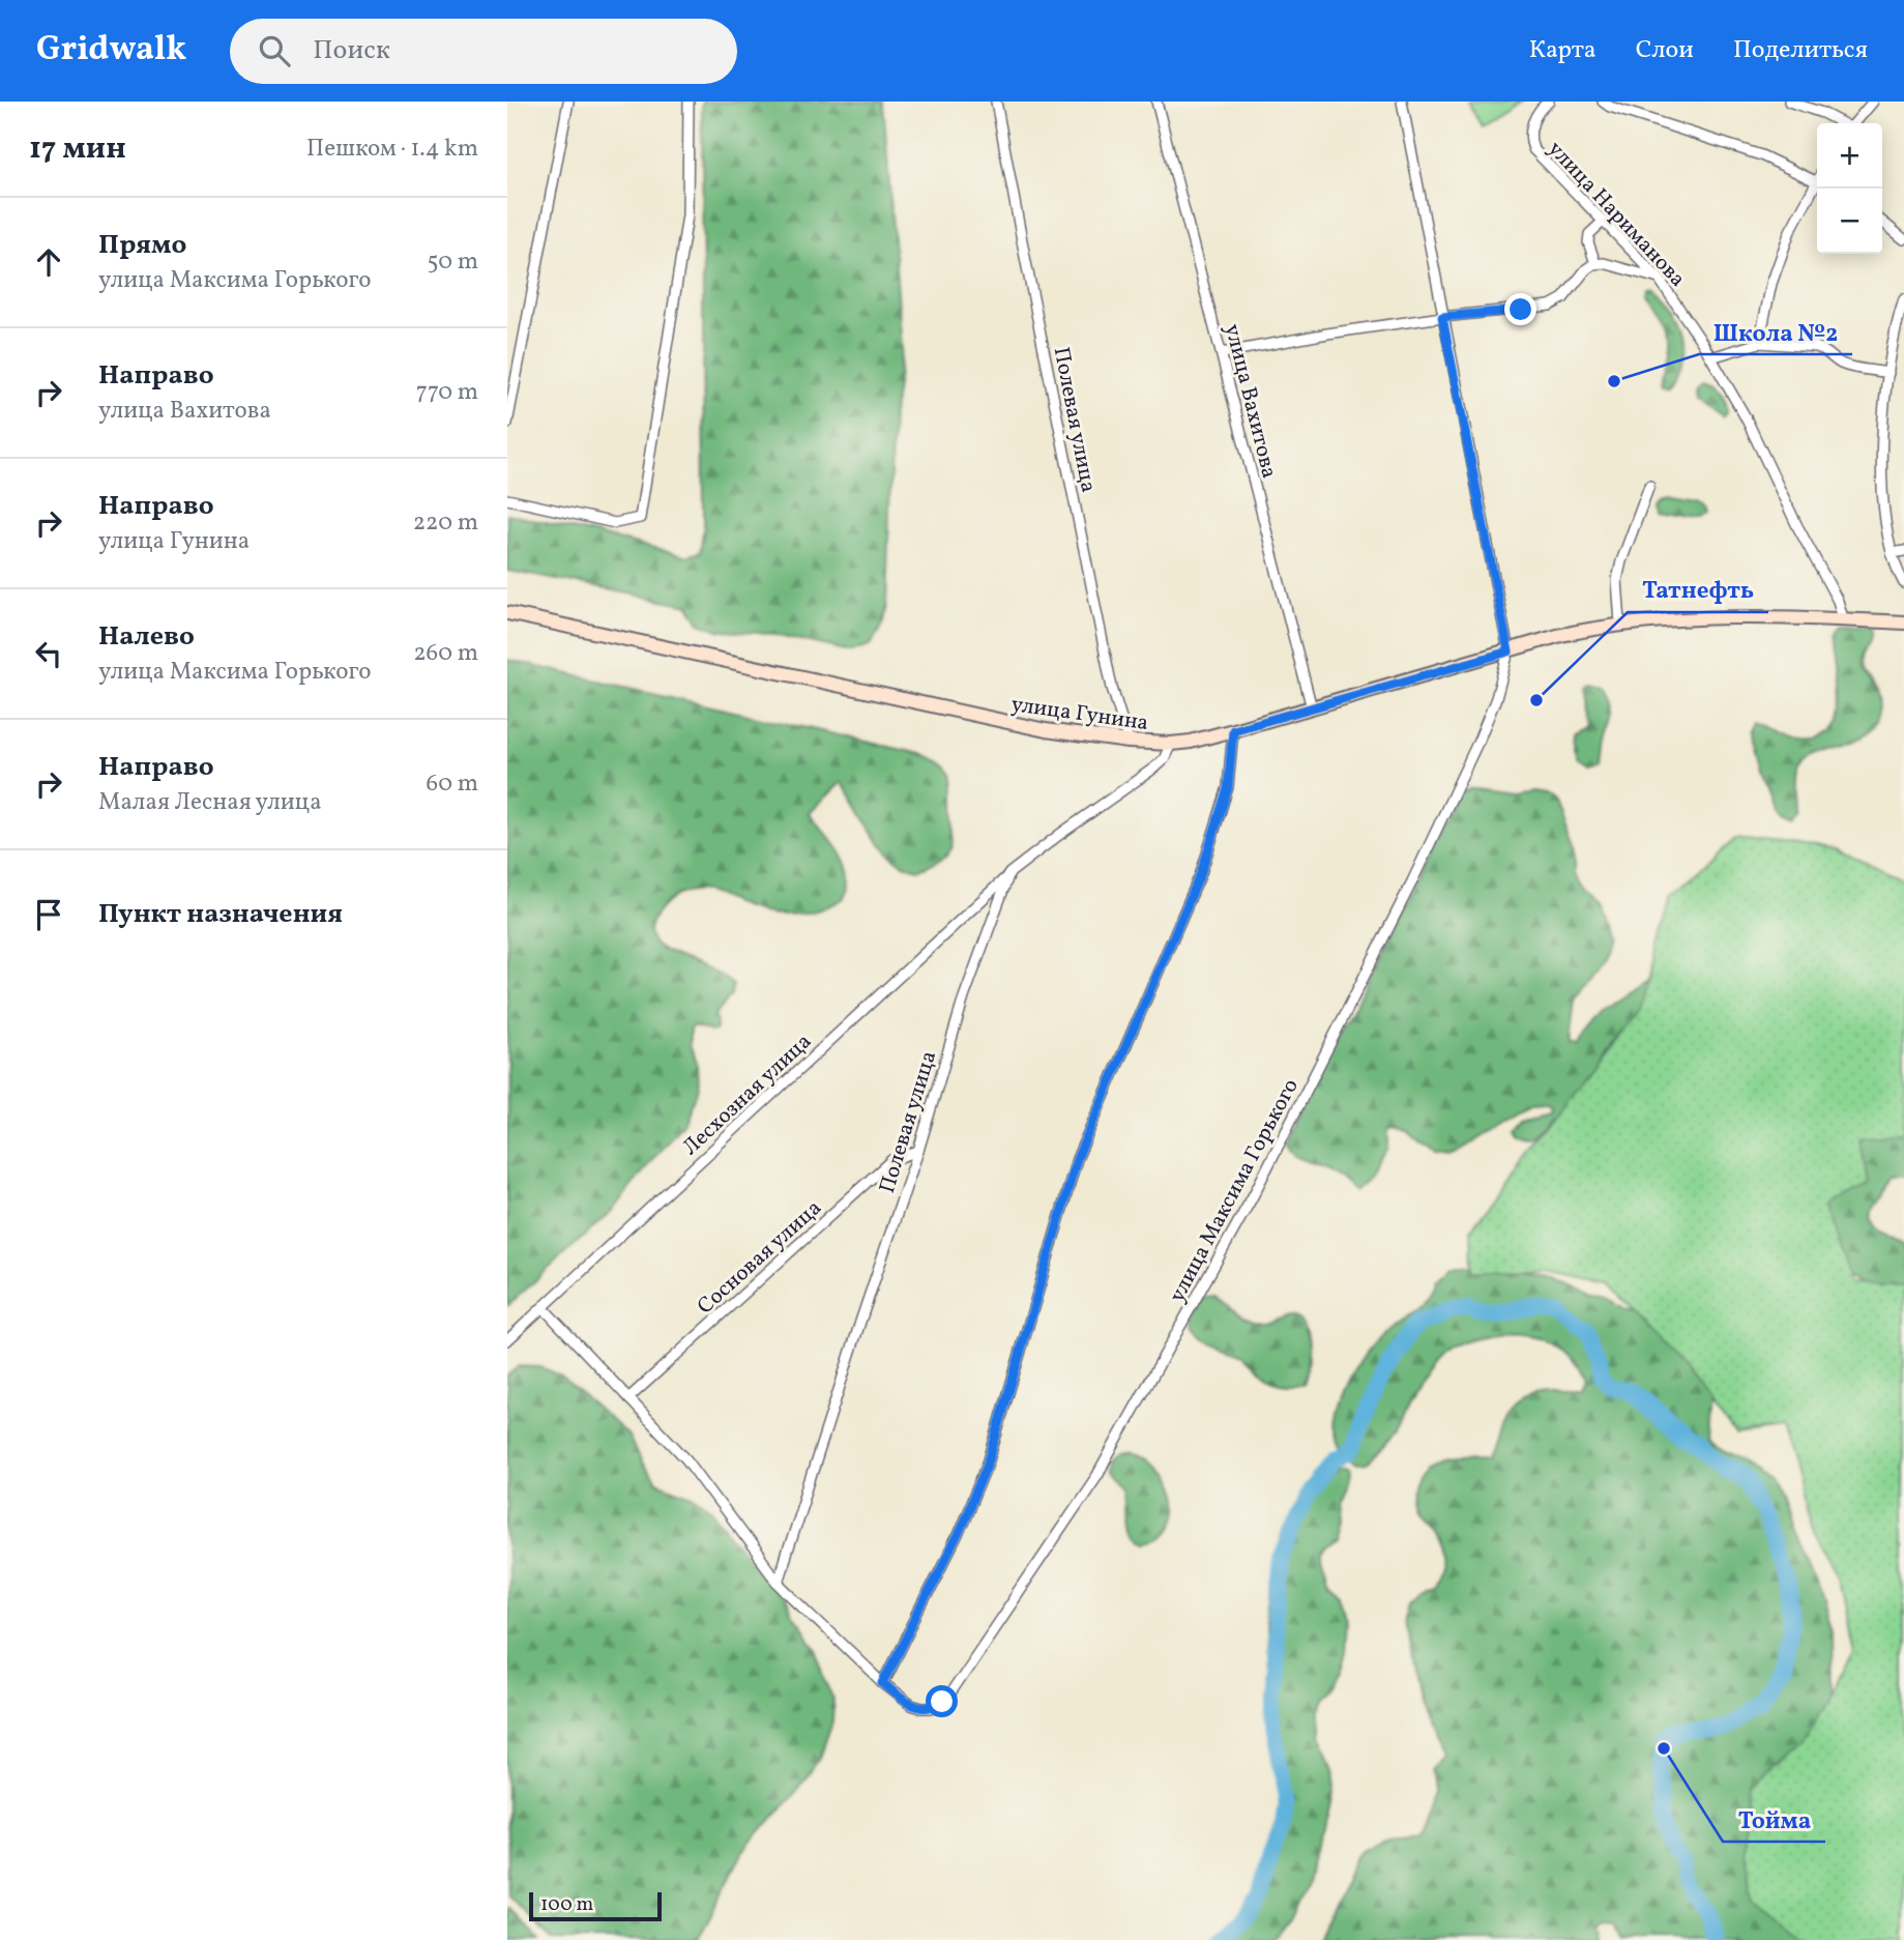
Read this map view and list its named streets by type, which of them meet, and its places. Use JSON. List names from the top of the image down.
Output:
{
  "streets": {
    "main road": ["улица Гунина"],
    "street": [
      "улица Нариманова",
      "улица Вахитова",
      "Полевая улица",
      "Лесхозная улица",
      "улица Максима Горького",
      "Сосновая улица"
    ]
  },
  "crossings": [
    ["улица Нариманова", "улица Гунина"],
    ["улица Вахитова", "улица Гунина"],
    ["Полевая улица", "улица Гунина"],
    ["Полевая улица", "Лесхозная улица"],
    ["Полевая улица", "улица Максима Горького"],
    ["Полевая улица", "Сосновая улица"],
    ["улица Гунина", "улица Максима Горького"],
    ["Лесхозная улица", "улица Максима Горького"],
    ["улица Максима Горького", "Сосновая улица"]
  ],
  "places": ["Школа №2", "Татнефть", "Тойма"],
  "scale_bar": "100 m",
  "page": {
    "header": "Gridwalk",
    "search": "Поиск",
    "nav": ["Карта", "Слои", "Поделиться"],
    "heading": ["17 мин", "Пешком · 1.4 km"],
    "map_buttons": ["+", "−"],
    "list": [
      ["Прямо", "улица Максима Горького", "50 m"],
      ["Направо", "улица Вахитова", "770 m"],
      ["Направо", "улица Гунина", "220 m"],
      ["Налево", "улица Максима Горького", "260 m"],
      ["Направо", "Малая Лесная улица", "60 m"],
      "Пункт назначения"
    ],
    "scale": "100 m"
  }
}
